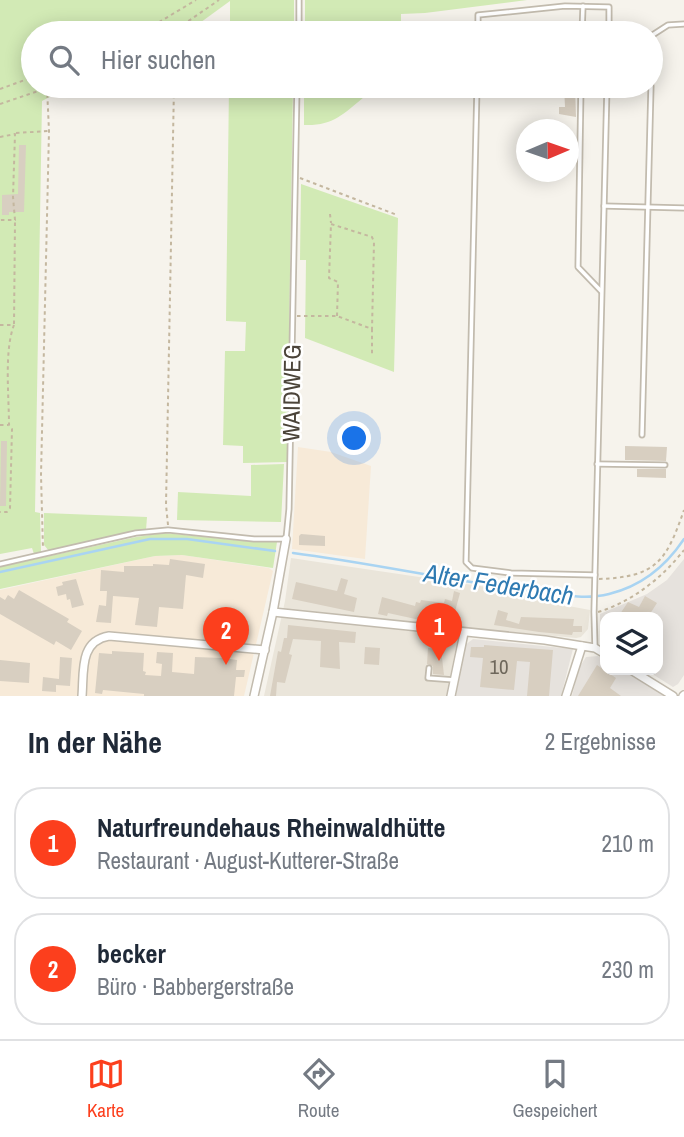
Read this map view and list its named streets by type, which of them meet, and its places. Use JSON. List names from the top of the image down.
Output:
{
  "streets": {
    "street": ["WAIDWEG"]
  },
  "water": ["Alter Federbach"],
  "house_numbers": ["10"],
  "north": "right",
  "page": {
    "search": "Hier suchen",
    "pins": ["1", "2"],
    "heading": ["In der Nähe", "2 Ergebnisse"],
    "list": [
      {
        "mark": "1",
        "name": "Naturfreundehaus Rheinwaldhütte",
        "note": "Restaurant · August-Kutterer-Straße",
        "value": "210 m"
      },
      {
        "mark": "2",
        "name": "becker",
        "note": "Büro · Babbergerstraße",
        "value": "230 m"
      }
    ],
    "nav": ["Karte", "Route", "Gespeichert"]
  }
}
